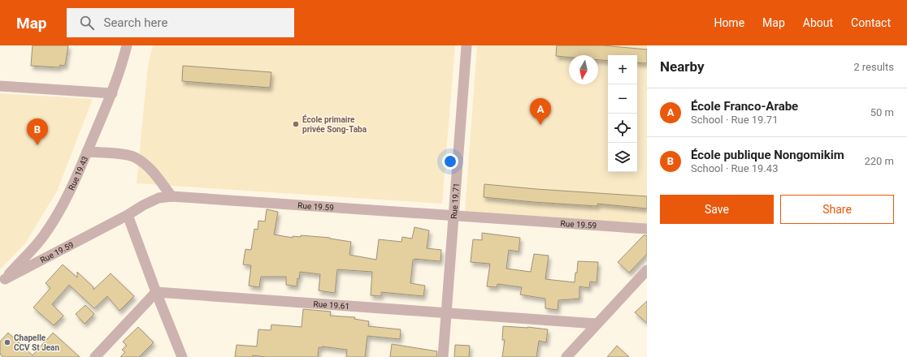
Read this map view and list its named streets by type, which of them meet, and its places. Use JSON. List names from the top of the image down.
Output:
{
  "streets": {
    "street": [
      "Rue 19.43",
      "Rue 19.71",
      "Rue 19.59",
      "Rue 19.61"
    ]
  },
  "crossings": [
    ["Rue 19.43", "Rue 19.59"],
    ["Rue 19.71", "Rue 19.59"],
    ["Rue 19.71", "Rue 19.61"]
  ],
  "places": ["École primaire privée Song-Taba", "Chapelle CCV St Jean"],
  "north": "bottom",
  "page": {
    "header": "Map",
    "search": "Search here",
    "nav": [
      "Home",
      "Map",
      "About",
      "Contact"
    ],
    "heading": ["Nearby", "2 results"],
    "map_buttons": ["+", "−"],
    "list": [
      {
        "mark": "A",
        "name": "École Franco-Arabe",
        "note": "School · Rue 19.71",
        "value": "50 m"
      },
      {
        "mark": "B",
        "name": "École publique Nongomikim",
        "note": "School · Rue 19.43",
        "value": "220 m"
      }
    ],
    "pins": ["A", "B"],
    "buttons": ["Save", "Share"]
  }
}
